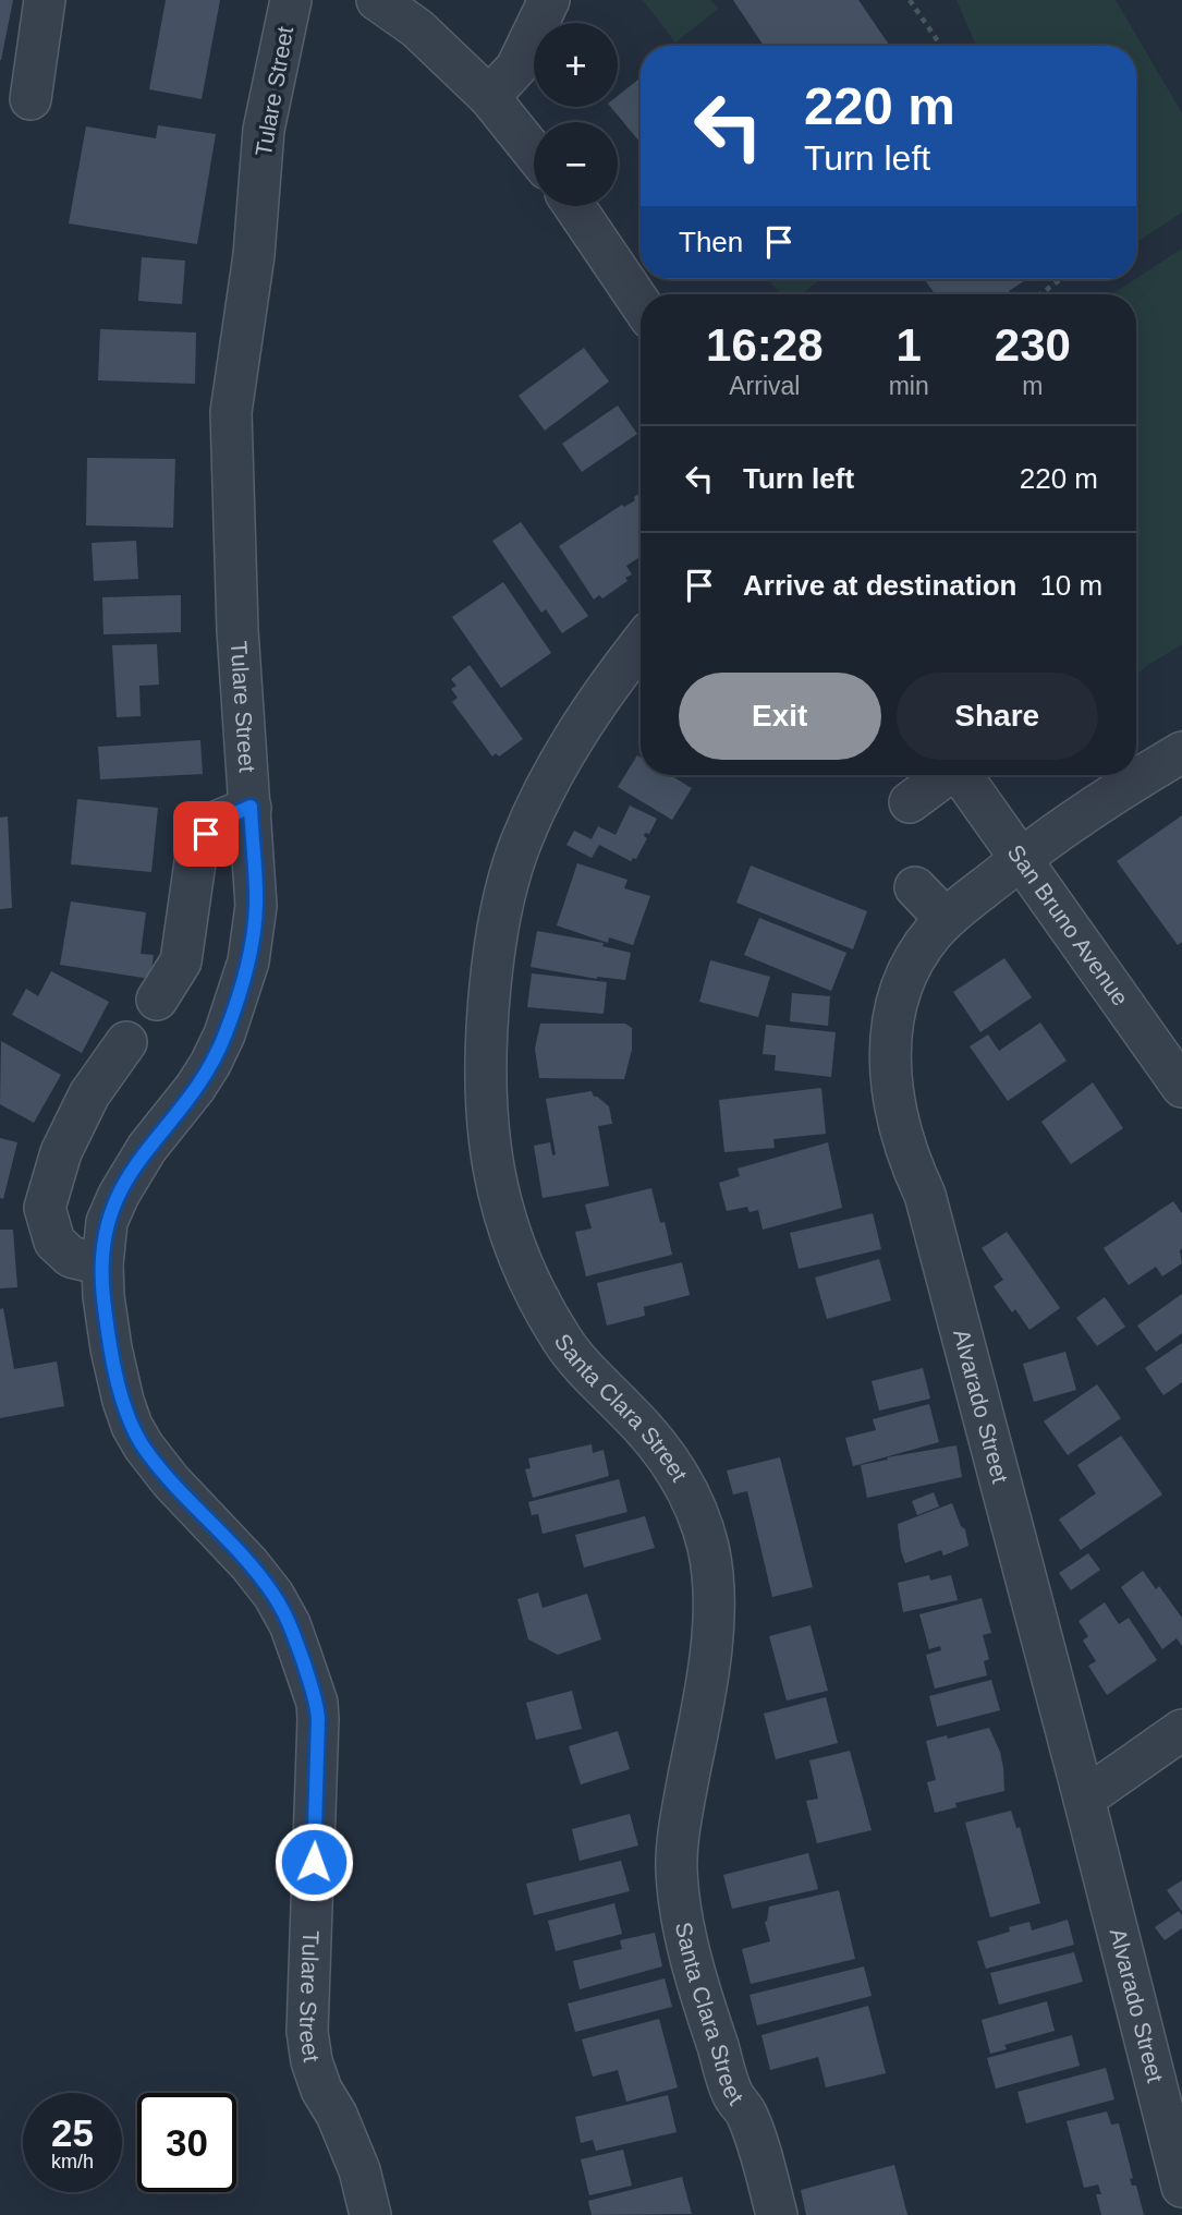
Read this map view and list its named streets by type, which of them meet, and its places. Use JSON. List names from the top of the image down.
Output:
{
  "streets": {
    "street": [
      "Tulare Street",
      "San Bruno Avenue",
      "Alvarado Street",
      "Santa Clara Street"
    ]
  },
  "crossings": [
    ["San Bruno Avenue", "Alvarado Street"]
  ],
  "page": {
    "map_buttons": ["+", "−"],
    "turn": ["220 m", "Turn left"],
    "then": "Then",
    "eta": [
      "16:28",
      "Arrival",
      "1",
      "min",
      "230",
      "m"
    ],
    "list": [
      {
        "name": "Turn left",
        "value": "220 m"
      },
      {
        "name": "Arrive at destination",
        "value": "10 m"
      }
    ],
    "buttons": ["Exit", "Share"],
    "speed": "25 km/h",
    "limit": "30"
  }
}
